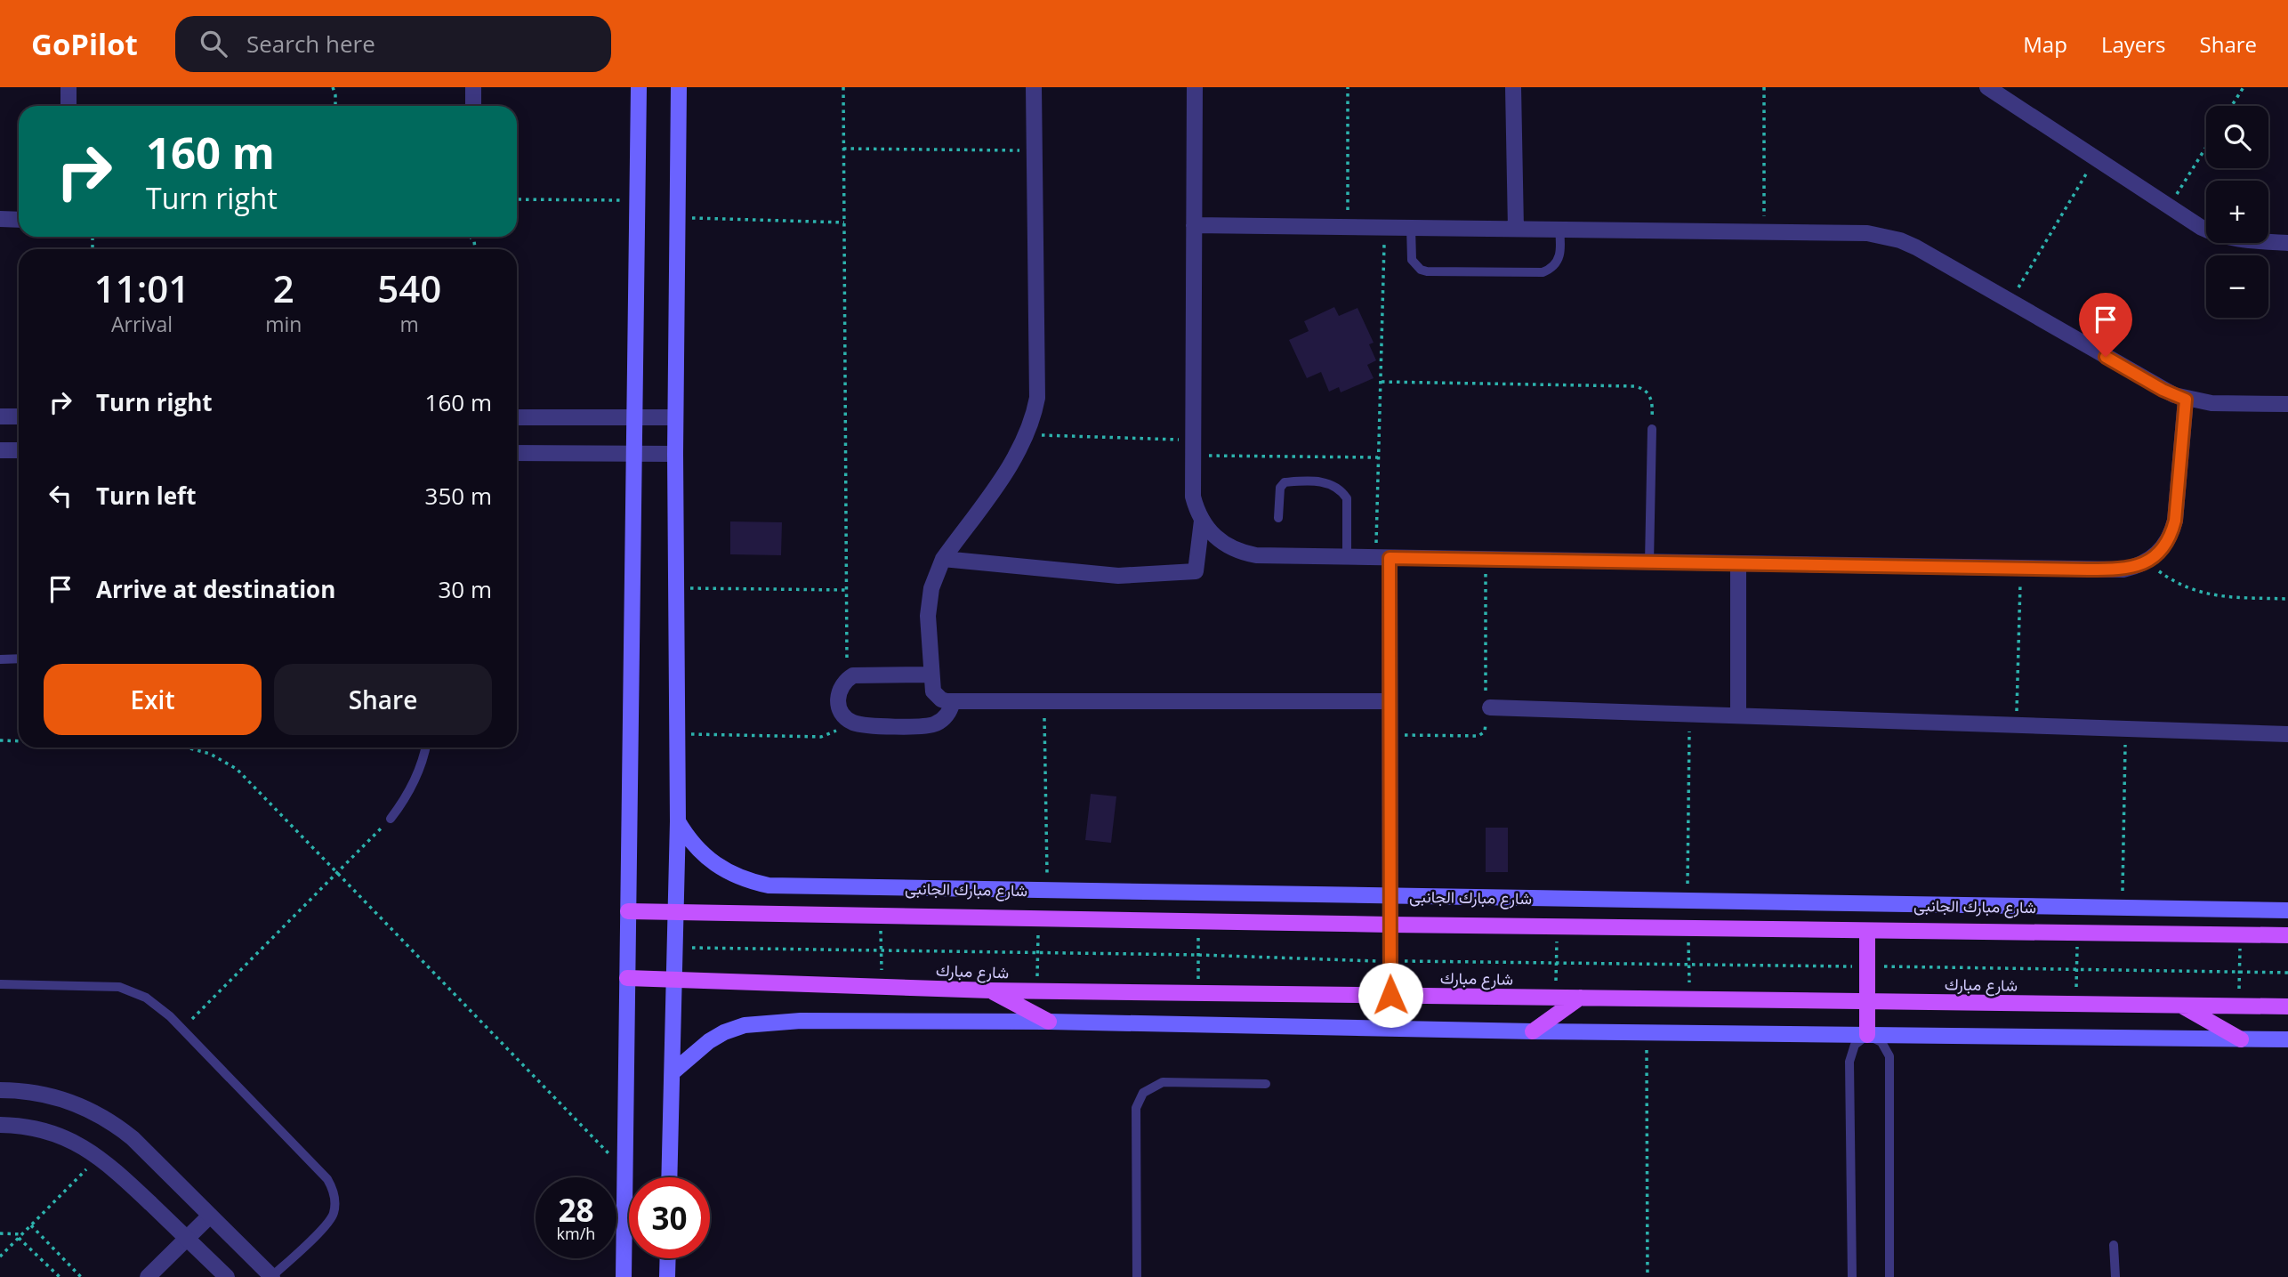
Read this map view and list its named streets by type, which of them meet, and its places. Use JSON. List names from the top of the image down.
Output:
{
  "streets": {
    "main road": ["شارع مبارك الجانبى", "شارع مبارك"]
  },
  "page": {
    "header": "GoPilot",
    "search": "Search here",
    "nav": ["Map", "Layers", "Share"],
    "map_buttons": ["+", "−"],
    "turn": ["160 m", "Turn right"],
    "eta": [
      "11:01",
      "Arrival",
      "2",
      "min",
      "540",
      "m"
    ],
    "list": [
      {
        "name": "Turn right",
        "value": "160 m"
      },
      {
        "name": "Turn left",
        "value": "350 m"
      },
      {
        "name": "Arrive at destination",
        "value": "30 m"
      }
    ],
    "buttons": ["Exit", "Share"],
    "speed": "28 km/h",
    "limit": "30"
  }
}
